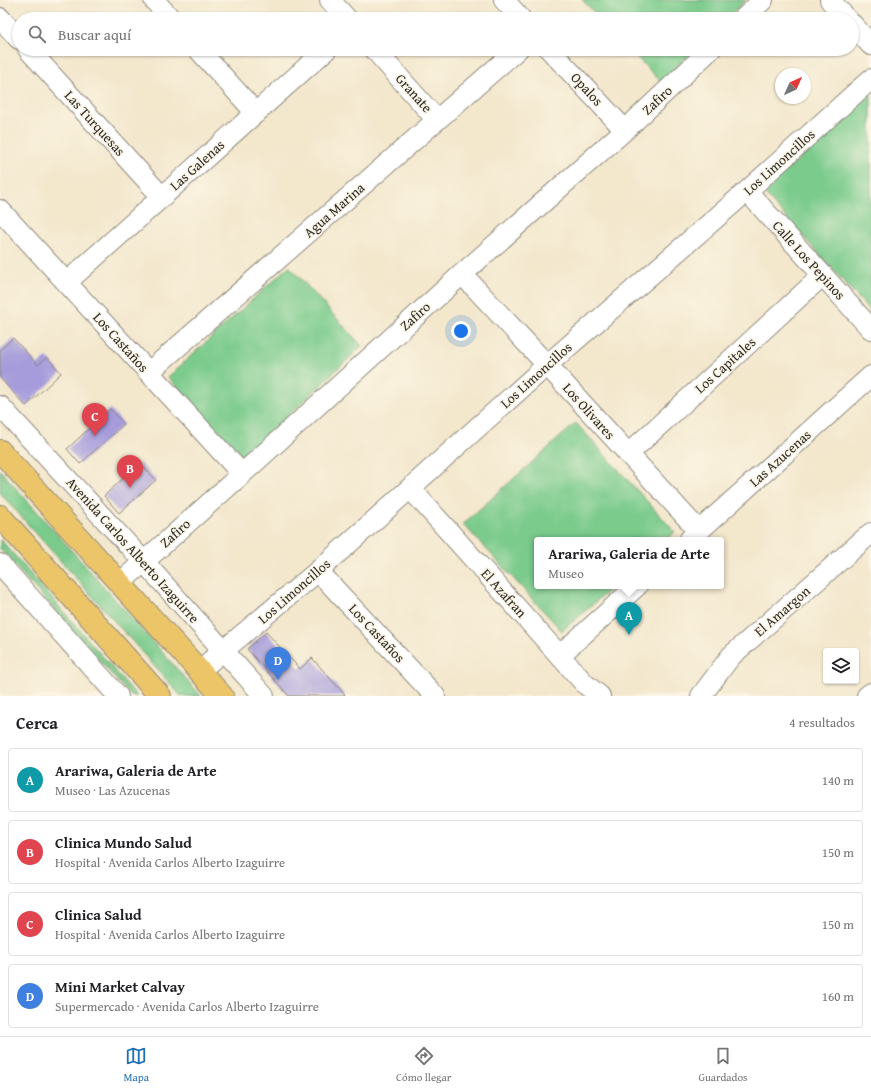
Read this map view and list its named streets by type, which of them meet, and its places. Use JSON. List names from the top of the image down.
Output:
{
  "streets": {
    "street": [
      "Opalos",
      "Granate",
      "Zafiro",
      "Las Turquesas",
      "Los Limoncillos",
      "Las Galenas",
      "Agua Marina",
      "Calle Los Pepinos",
      "Los Castaños",
      "Los Capitales",
      "Los Olivares",
      "Las Azucenas",
      "Avenida Carlos Alberto Izaguirre",
      "El Azafran",
      "El Amargon"
    ]
  },
  "crossings": [
    ["Opalos", "Zafiro"],
    ["Granate", "Agua Marina"],
    ["Zafiro", "Los Castaños"],
    ["Zafiro", "Los Olivares"],
    ["Zafiro", "Avenida Carlos Alberto Izaguirre"],
    ["Las Turquesas", "Las Galenas"],
    ["Los Limoncillos", "Calle Los Pepinos"],
    ["Los Limoncillos", "Los Castaños"],
    ["Los Limoncillos", "Los Olivares"],
    ["Los Limoncillos", "Avenida Carlos Alberto Izaguirre"],
    ["Los Limoncillos", "El Azafran"],
    ["Las Galenas", "Los Castaños"],
    ["Agua Marina", "Los Castaños"],
    ["Calle Los Pepinos", "Los Capitales"],
    ["Los Capitales", "Los Olivares"],
    ["Los Olivares", "Las Azucenas"]
  ],
  "north": "top right",
  "page": {
    "search": "Buscar aquí",
    "pins": [
      "C",
      "B",
      "A",
      "D"
    ],
    "popup": ["Arariwa, Galeria de Arte", "Museo"],
    "heading": ["Cerca", "4 resultados"],
    "list": [
      {
        "mark": "A",
        "name": "Arariwa, Galeria de Arte",
        "note": "Museo · Las Azucenas",
        "value": "140 m"
      },
      {
        "mark": "B",
        "name": "Clinica Mundo Salud",
        "note": "Hospital · Avenida Carlos Alberto Izaguirre",
        "value": "150 m"
      },
      {
        "mark": "C",
        "name": "Clinica Salud",
        "note": "Hospital · Avenida Carlos Alberto Izaguirre",
        "value": "150 m"
      },
      {
        "mark": "D",
        "name": "Mini Market Calvay",
        "note": "Supermercado · Avenida Carlos Alberto Izaguirre",
        "value": "160 m"
      }
    ],
    "nav": ["Mapa", "Cómo llegar", "Guardados"]
  }
}
